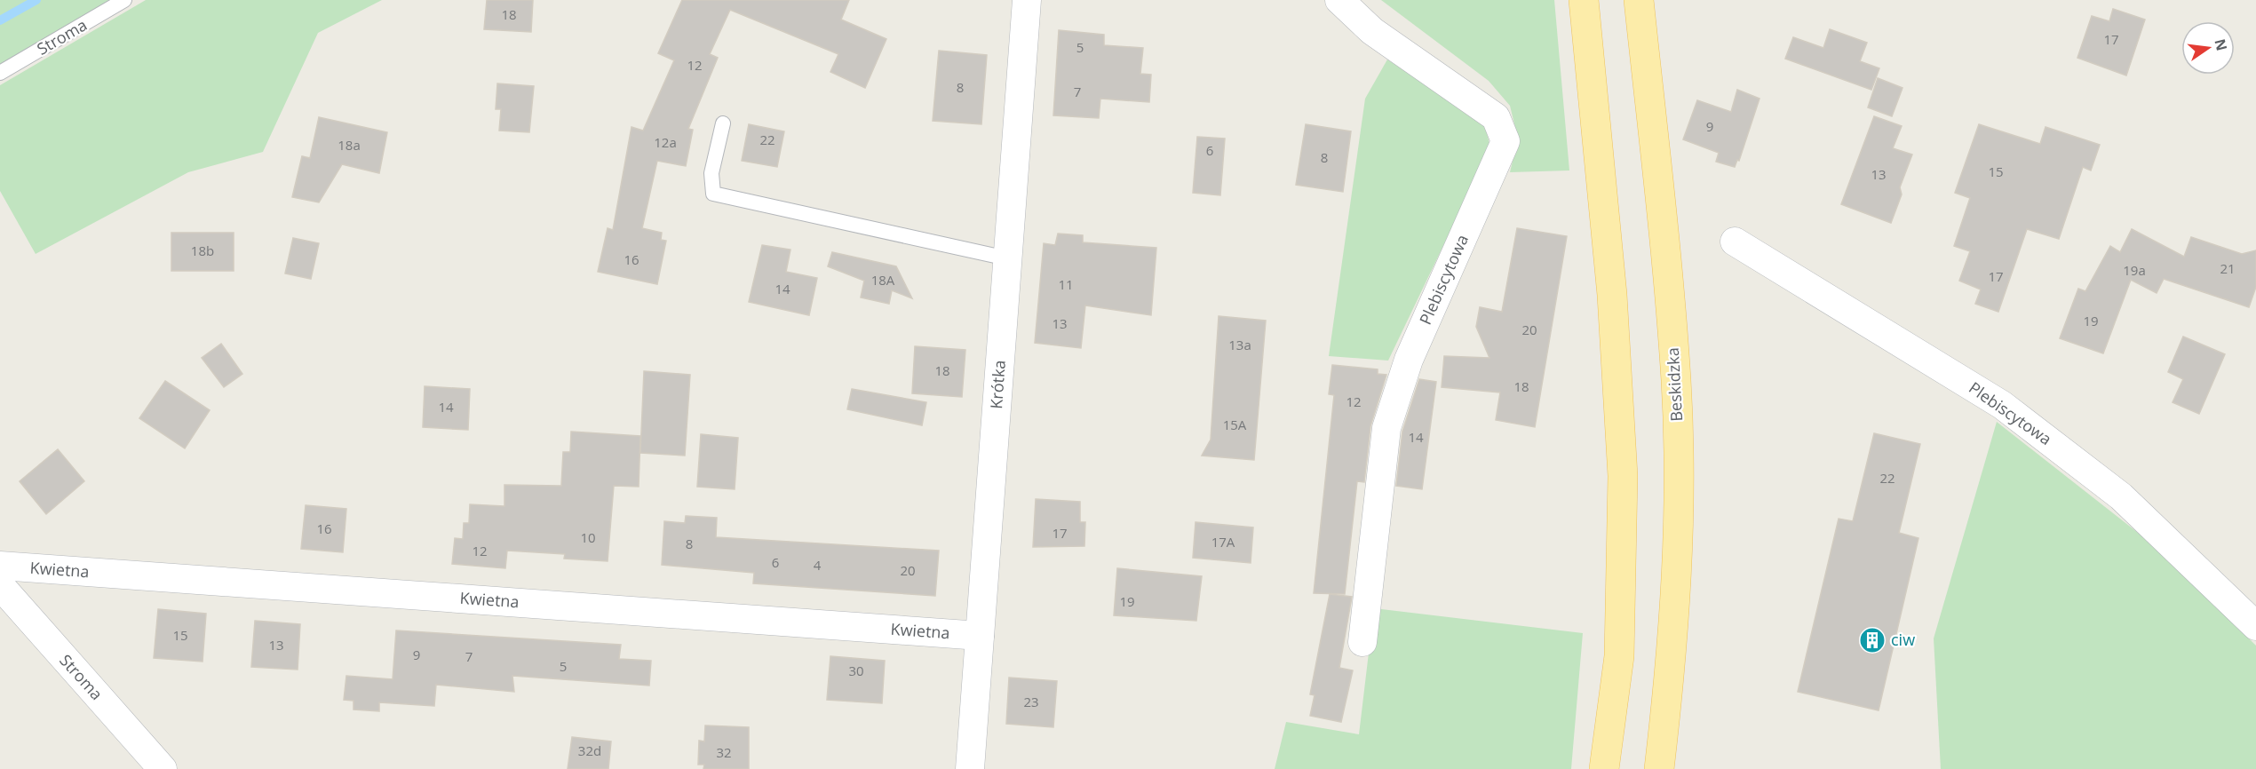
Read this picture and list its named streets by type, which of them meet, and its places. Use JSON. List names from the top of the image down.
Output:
{
  "streets": {
    "main road": ["Beskidzka"],
    "street": [
      "Stroma",
      "Plebiscytowa",
      "Krótka",
      "Kwietna"
    ]
  },
  "crossings": [
    ["Krótka", "Kwietna"]
  ],
  "places": {
    "building": ["ciw"]
  },
  "house_numbers": [
    "18",
    "17",
    "5",
    "12",
    "8",
    "7",
    "9",
    "22",
    "12a",
    "18a",
    "6",
    "8",
    "15",
    "13",
    "18b",
    "16",
    "21",
    "19a",
    "17",
    "18A",
    "11",
    "14",
    "19",
    "13",
    "20",
    "13a",
    "18",
    "18",
    "12",
    "14",
    "15A",
    "14",
    "22",
    "16",
    "17",
    "10",
    "17A",
    "8",
    "12",
    "6",
    "4",
    "20",
    "19",
    "15",
    "13",
    "9",
    "7",
    "5",
    "30",
    "23",
    "32d",
    "32"
  ],
  "north": "right"
}
